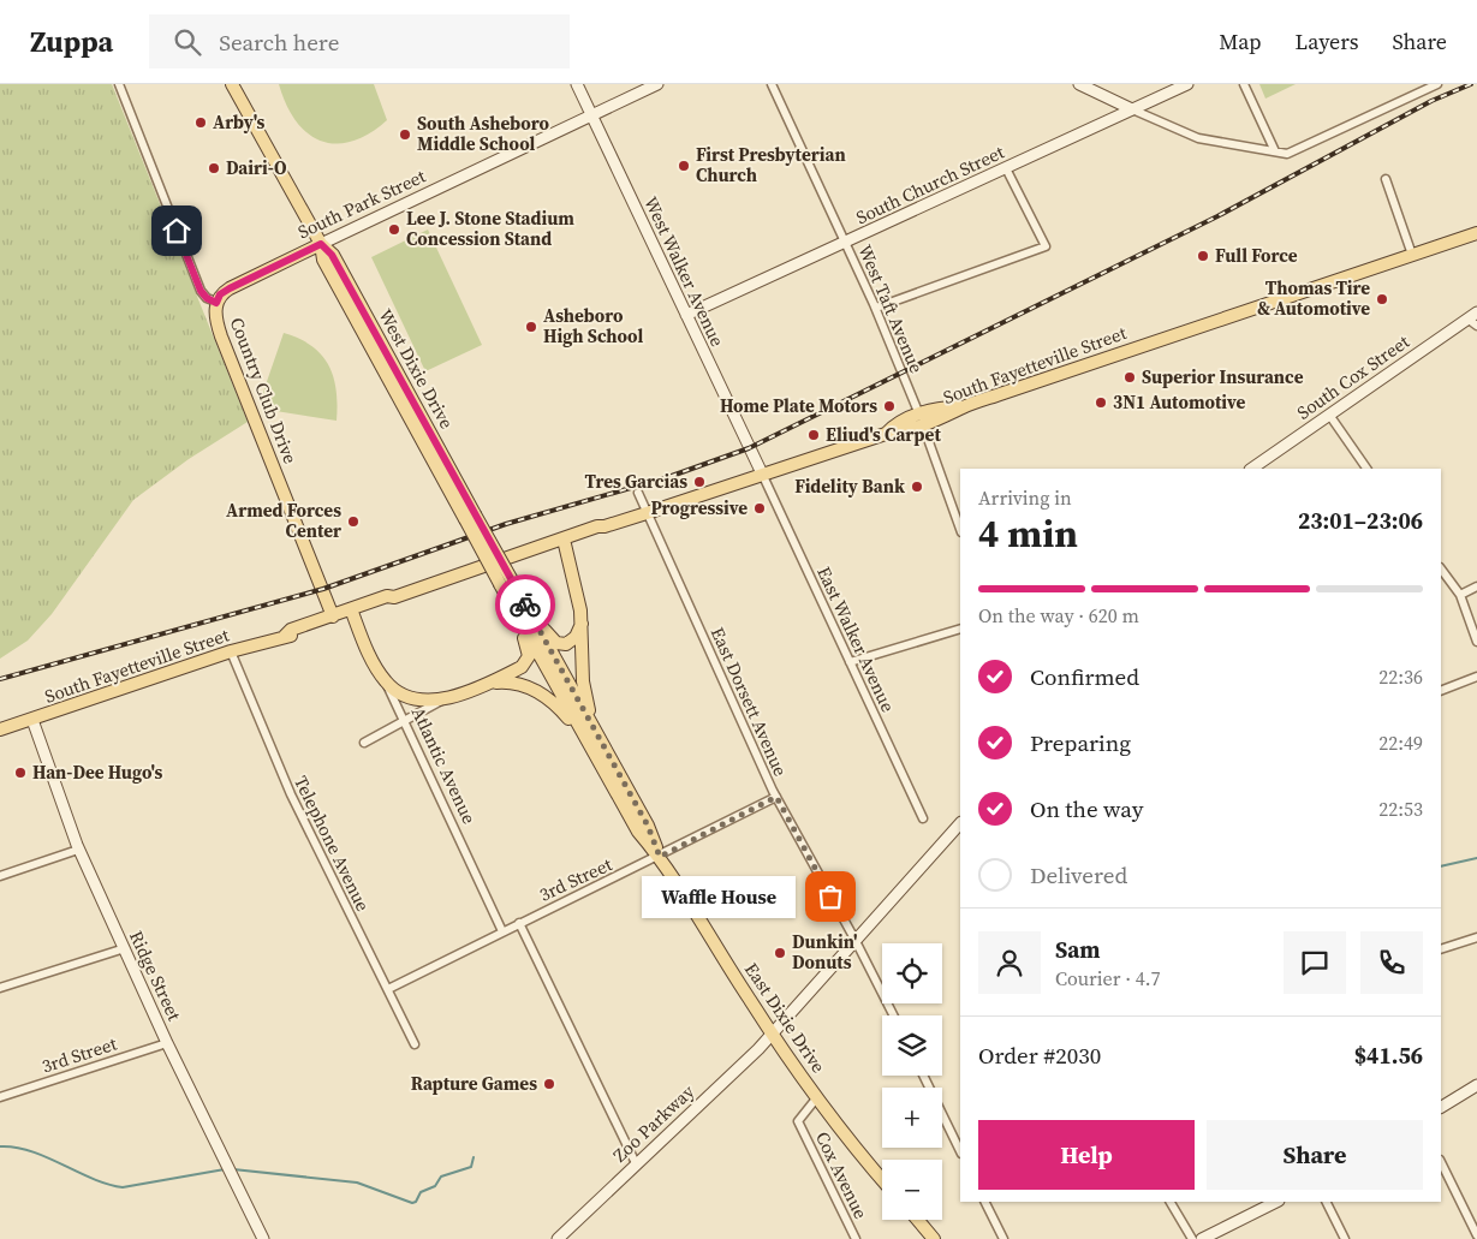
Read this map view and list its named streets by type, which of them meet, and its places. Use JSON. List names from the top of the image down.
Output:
{
  "streets": {
    "main road": [
      "South Park Street",
      "South Fayetteville Street",
      "West Dixie Drive",
      "Country Club Drive",
      "Atlantic Avenue",
      "East Dixie Drive"
    ],
    "street": [
      "South Church Street",
      "West Walker Avenue",
      "West Taft Avenue",
      "South Cox Street",
      "East Walker Avenue",
      "East Dorsett Avenue",
      "Telephone Avenue",
      "3rd Street",
      "Ridge Street",
      "Zoo Parkway",
      "Cox Avenue"
    ]
  },
  "crossings": [
    ["South Church Street", "West Walker Avenue"],
    ["South Church Street", "West Taft Avenue"],
    ["South Park Street", "West Walker Avenue"],
    ["South Park Street", "West Dixie Drive"],
    ["South Park Street", "Country Club Drive"],
    ["West Walker Avenue", "South Fayetteville Street"],
    ["West Walker Avenue", "East Walker Avenue"],
    ["West Taft Avenue", "South Fayetteville Street"],
    ["South Fayetteville Street", "Country Club Drive"],
    ["South Fayetteville Street", "East Walker Avenue"],
    ["South Fayetteville Street", "East Dorsett Avenue"],
    ["South Fayetteville Street", "Atlantic Avenue"],
    ["South Fayetteville Street", "Telephone Avenue"],
    ["South Fayetteville Street", "Ridge Street"],
    ["West Dixie Drive", "East Dixie Drive"],
    ["East Dorsett Avenue", "3rd Street"],
    ["Atlantic Avenue", "3rd Street"],
    ["Telephone Avenue", "3rd Street"],
    ["3rd Street", "Ridge Street"],
    ["3rd Street", "East Dixie Drive"],
    ["East Dixie Drive", "Zoo Parkway"],
    ["East Dixie Drive", "Cox Avenue"]
  ],
  "places": [
    "Arby's",
    "South Asheboro Middle School",
    "First Presbyterian Church",
    "Dairi-O",
    "Lee J. Stone Stadium Concession Stand",
    "Full Force",
    "Thomas Tire & Automotive",
    "Asheboro High School",
    "Superior Insurance",
    "3N1 Automotive",
    "Home Plate Motors",
    "Eliud's Carpet",
    "Tres Garcias",
    "Fidelity Bank",
    "Progressive",
    "Armed Forces Center",
    "Han-Dee Hugo's",
    "Waffle House",
    "Dunkin' Donuts",
    "Rapture Games"
  ],
  "page": {
    "header": "Zuppa",
    "search": "Search here",
    "nav": ["Map", "Layers", "Share"],
    "heading": ["4 min", "Arriving in", "23:01–23:06"],
    "panel": [
      "Sam",
      "Courier · 4.7",
      "Order #2030",
      "$41.56"
    ],
    "bar": "On the way · 620 m",
    "list": [
      ["Confirmed", "22:36"],
      ["Preparing", "22:49"],
      ["On the way", "22:53"],
      "Delivered"
    ],
    "bubble": "Waffle House",
    "map_buttons": ["+", "−"],
    "buttons": ["Help", "Share"]
  }
}
